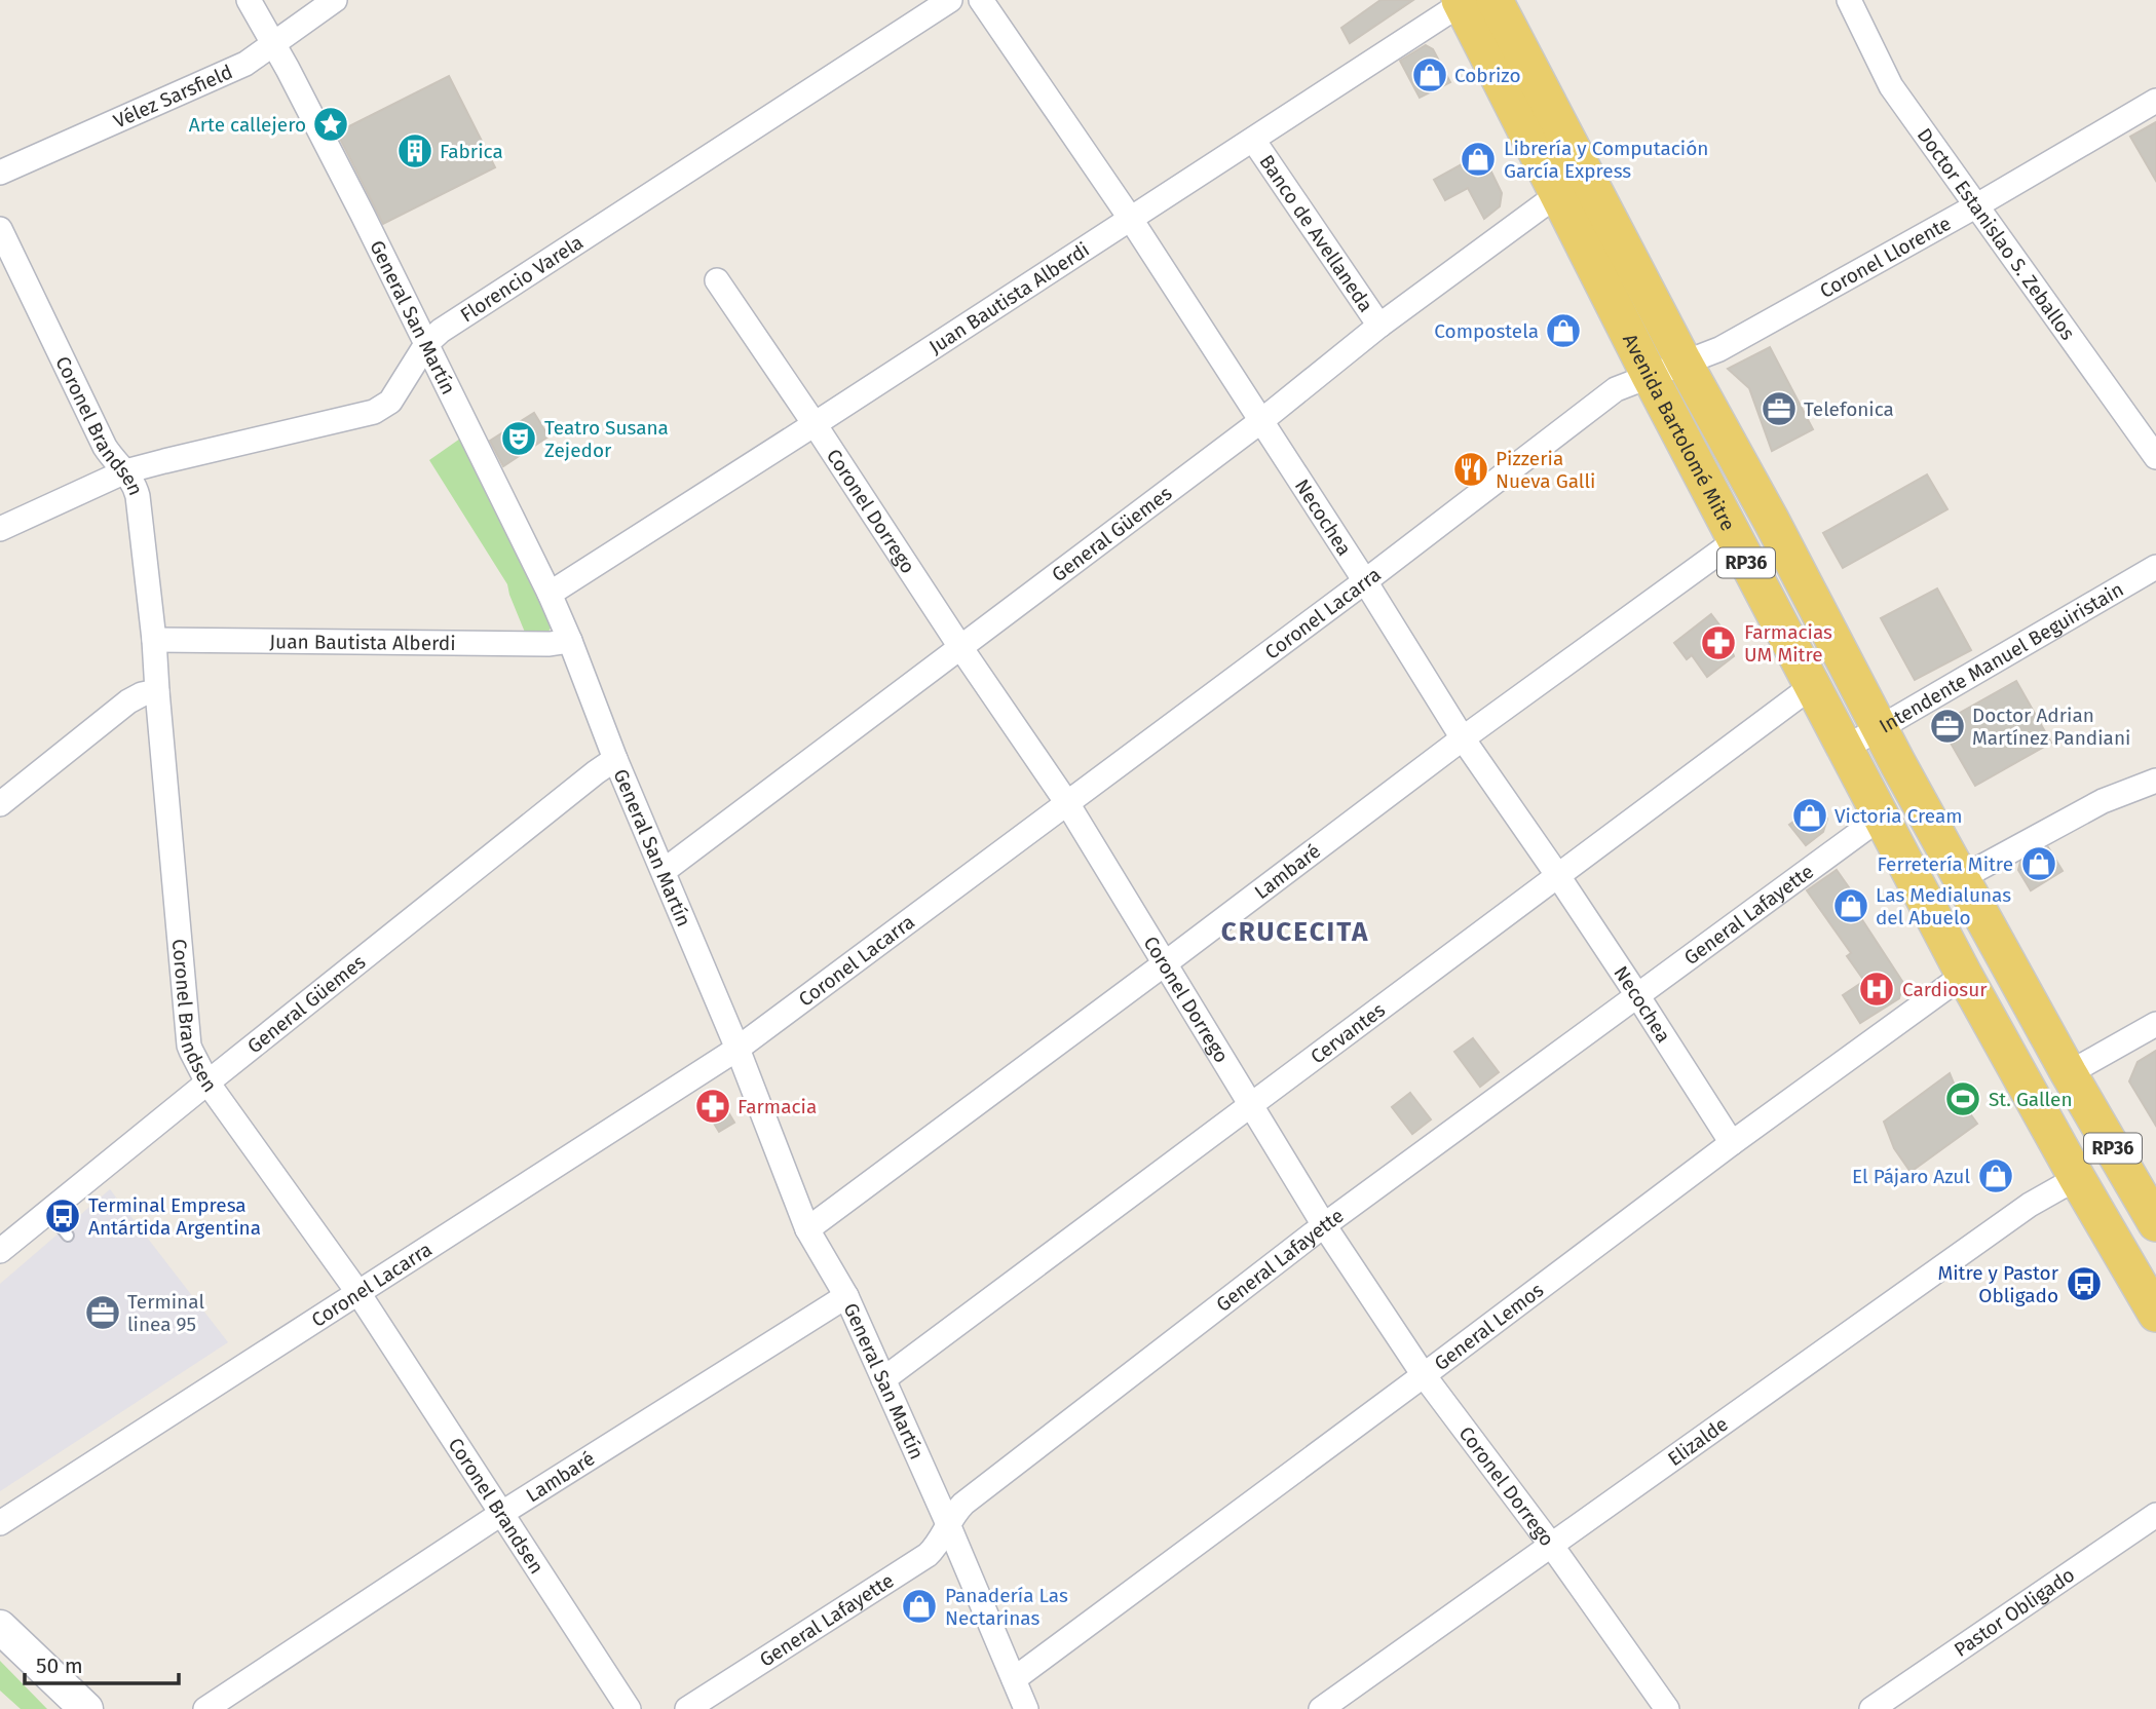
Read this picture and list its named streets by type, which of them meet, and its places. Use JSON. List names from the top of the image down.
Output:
{
  "streets": {
    "main road": ["Avenida Bartolomé Mitre", "RP36"],
    "street": [
      "Vélez Sarsfield",
      "Banco de Avellaneda",
      "Doctor Estanislao S. Zeballos",
      "Coronel Llorente",
      "Florencio Varela",
      "Juan Bautista Alberdi",
      "General San Martín",
      "Coronel Brandsen",
      "Coronel Dorrego",
      "Necochea",
      "General Güemes",
      "Coronel Lacarra",
      "Intendente Manuel Beguiristain",
      "Lambaré",
      "General Lafayette",
      "Cervantes",
      "General Lemos",
      "Elizalde",
      "Pastor Obligado"
    ]
  },
  "crossings": [
    ["Vélez Sarsfield", "General San Martín"],
    ["Banco de Avellaneda", "Juan Bautista Alberdi"],
    ["Banco de Avellaneda", "General Güemes"],
    ["Doctor Estanislao S. Zeballos", "Coronel Llorente"],
    ["Coronel Llorente", "Avenida Bartolomé Mitre"],
    ["Coronel Llorente", "Coronel Lacarra"],
    ["Florencio Varela", "General San Martín"],
    ["Florencio Varela", "Coronel Brandsen"],
    ["Juan Bautista Alberdi", "General San Martín"],
    ["Juan Bautista Alberdi", "Coronel Brandsen"],
    ["Juan Bautista Alberdi", "Avenida Bartolomé Mitre"],
    ["Juan Bautista Alberdi", "Coronel Dorrego"],
    ["Juan Bautista Alberdi", "Necochea"],
    ["General San Martín", "General Güemes"],
    ["General San Martín", "Coronel Lacarra"],
    ["General San Martín", "Lambaré"],
    ["General San Martín", "General Lafayette"],
    ["General San Martín", "Cervantes"],
    ["General San Martín", "General Lemos"],
    ["Coronel Brandsen", "General Güemes"],
    ["Coronel Brandsen", "Coronel Lacarra"],
    ["Coronel Brandsen", "Lambaré"],
    ["Avenida Bartolomé Mitre", "General Güemes"],
    ["Avenida Bartolomé Mitre", "Coronel Lacarra"],
    ["Avenida Bartolomé Mitre", "Intendente Manuel Beguiristain"],
    ["Avenida Bartolomé Mitre", "Lambaré"],
    ["Avenida Bartolomé Mitre", "General Lafayette"],
    ["Avenida Bartolomé Mitre", "Cervantes"],
    ["Avenida Bartolomé Mitre", "General Lemos"],
    ["Avenida Bartolomé Mitre", "Elizalde"],
    ["Coronel Dorrego", "General Güemes"],
    ["Coronel Dorrego", "Coronel Lacarra"],
    ["Coronel Dorrego", "Lambaré"],
    ["Coronel Dorrego", "General Lafayette"],
    ["Coronel Dorrego", "Cervantes"],
    ["Coronel Dorrego", "General Lemos"],
    ["Coronel Dorrego", "Elizalde"],
    ["Necochea", "General Güemes"],
    ["Necochea", "Coronel Lacarra"],
    ["Necochea", "Lambaré"],
    ["Necochea", "General Lafayette"],
    ["Necochea", "Cervantes"],
    ["Necochea", "General Lemos"]
  ],
  "districts": ["CRUCECITA"],
  "places": {
    "shop": [
      "Cobrizo",
      "Librería y Computación García Express",
      "Compostela",
      "Victoria Cream",
      "Ferretería Mitre",
      "Las Medialunas del Abuelo",
      "El Pájaro Azul",
      "Panadería Las Nectarinas"
    ],
    "place": ["Arte callejero"],
    "building": ["Fabrica"],
    "office": ["Telefonica", "Doctor Adrian Martínez Pandiani", "Terminal linea 95"],
    "theatre": ["Teatro Susana Zejedor"],
    "restaurant": ["Pizzeria Nueva Galli"],
    "pharmacy": ["Farmacias UM Mitre", "Farmacia"],
    "hospital": ["Cardiosur"],
    "sports": ["St. Gallen"],
    "bus stop": ["Terminal Empresa Antártida Argentina", "Mitre y Pastor Obligado"]
  },
  "scale_bar": "50 m"
}
